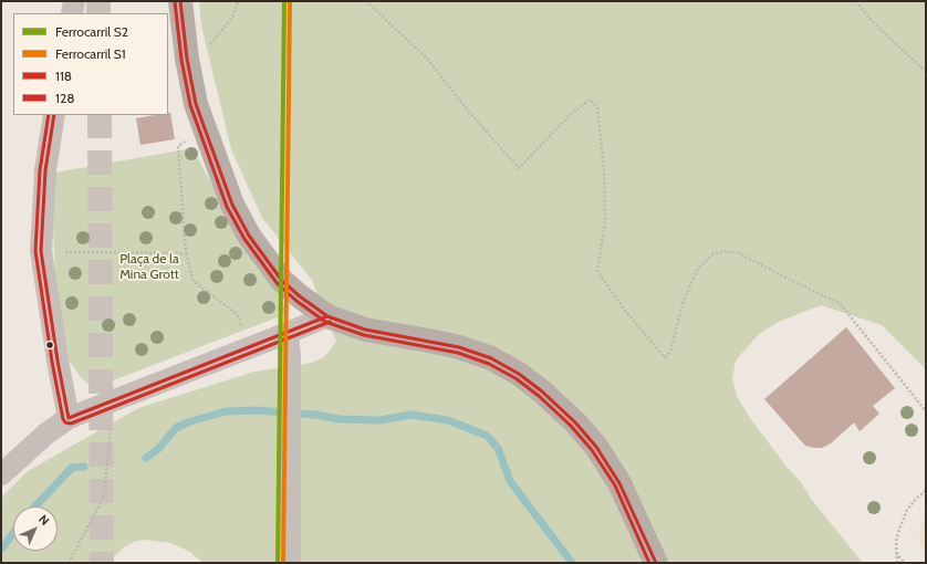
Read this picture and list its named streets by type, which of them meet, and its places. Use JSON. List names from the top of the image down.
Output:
{
  "parks": ["Plaça de la Mina Grott"],
  "lines": [
    "rail line S2",
    "rail line S1",
    "transit line 118",
    "transit line 128"
  ],
  "legend": [
    "Ferrocarril S2",
    "Ferrocarril S1",
    "118",
    "128"
  ],
  "north": "top right"
}
